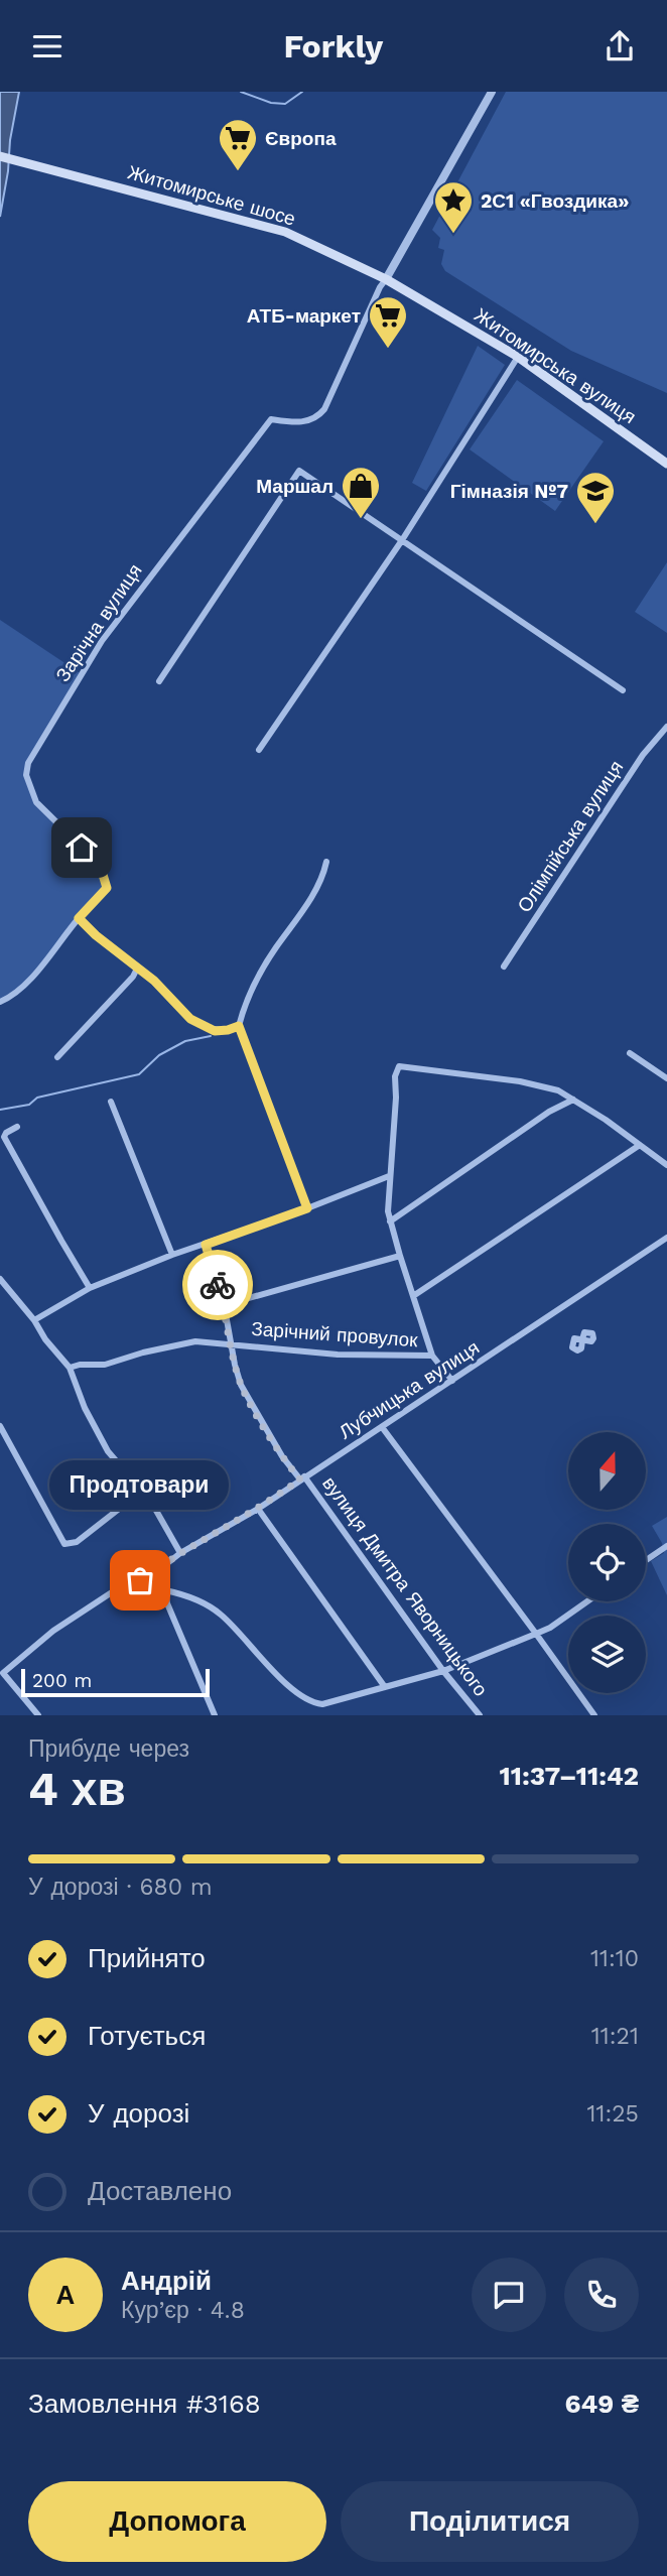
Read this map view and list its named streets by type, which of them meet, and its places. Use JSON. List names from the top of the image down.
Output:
{
  "streets": {
    "main road": ["Житомирське шосе", "Житомирська вулиця"],
    "street": [
      "Зарічна вулиця",
      "Олімпійська вулиця",
      "Зарічний провулок",
      "Лубчицька вулиця",
      "вулиця Дмитра Яворницького"
    ]
  },
  "crossings": [
    ["Житомирське шосе", "Житомирська вулиця"],
    ["Житомирське шосе", "Зарічна вулиця"],
    ["Житомирська вулиця", "Зарічна вулиця"],
    ["Зарічний провулок", "вулиця Дмитра Яворницького"],
    ["Лубчицька вулиця", "вулиця Дмитра Яворницького"]
  ],
  "places": {
    "supermarket": ["Європа", "АТБ-маркет"],
    "place": ["2С1 «Гвоздика»"],
    "shop": ["Маршал"],
    "school or university": ["Гімназія №7"],
    "other": ["Продтовари"]
  },
  "scale_bar": "200 m",
  "north": "top",
  "page": {
    "header": "Forkly",
    "bubble": "Продтовари",
    "scale": "200 m",
    "heading": ["4 хв", "Прибуде через", "11:37–11:42"],
    "panel": [
      "Андрій",
      "Кур’єр · 4.8",
      "Замовлення #3168",
      "649 ₴"
    ],
    "bar": "У дорозі · 680 m",
    "list": [
      ["Прийнято", "11:10"],
      ["Готується", "11:21"],
      ["У дорозі", "11:25"],
      "Доставлено"
    ],
    "round": "А",
    "buttons": ["Допомога", "Поділитися"]
  }
}
